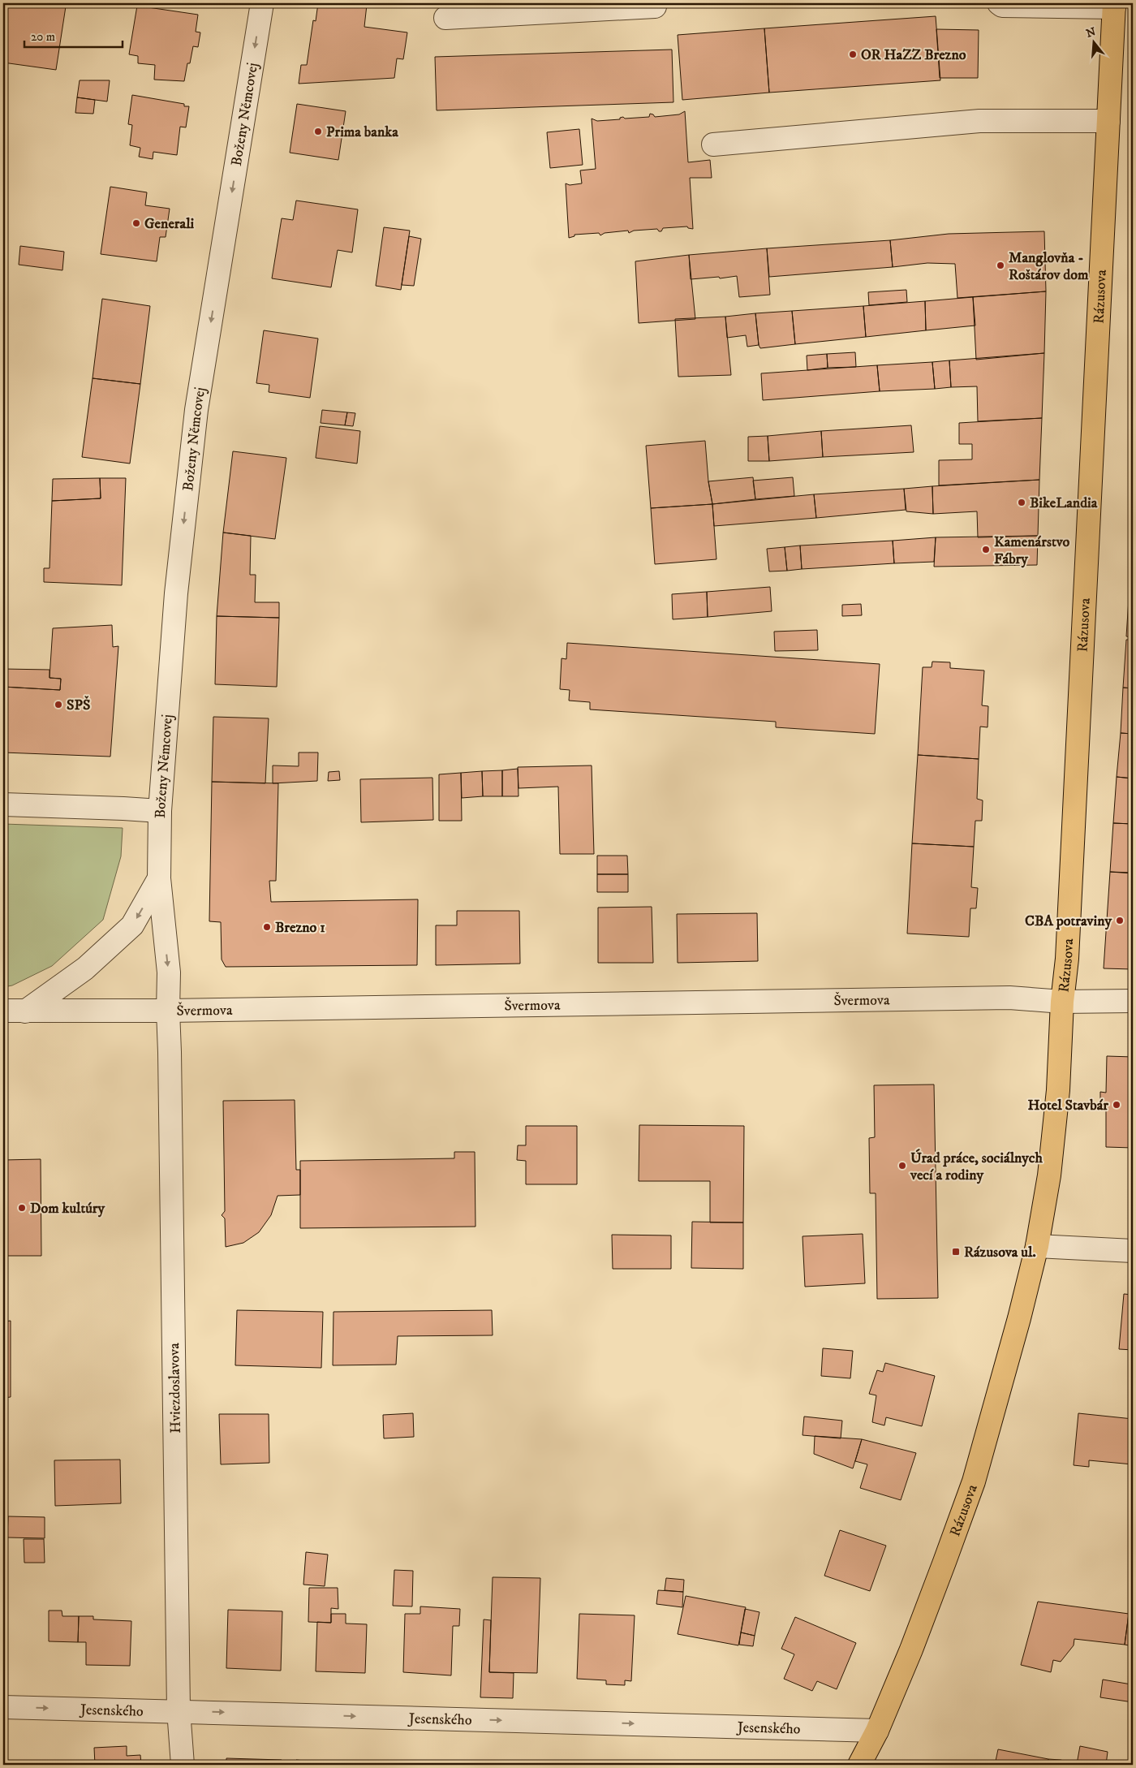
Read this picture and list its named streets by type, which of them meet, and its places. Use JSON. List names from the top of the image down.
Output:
{
  "streets": {
    "main road": ["Rázusova"],
    "street": [
      "Boženy Němcovej",
      "Švermova",
      "Hviezdoslavova",
      "Jesenského"
    ]
  },
  "crossings": [
    ["Boženy Němcovej", "Švermova"],
    ["Boženy Němcovej", "Hviezdoslavova"],
    ["Rázusova", "Švermova"],
    ["Rázusova", "Jesenského"],
    ["Švermova", "Hviezdoslavova"],
    ["Hviezdoslavova", "Jesenského"]
  ],
  "one_way": ["Boženy Němcovej", "Jesenského"],
  "places": {
    "other": [
      "OR HaZZ Brezno",
      "Prima banka",
      "Generali",
      "Manglovňa - Roštárov dom",
      "BikeLandia",
      "Kamenárstvo Fábry",
      "SPŠ",
      "CBA potraviny",
      "Brezno 1",
      "Hotel Stavbár",
      "Úrad práce, sociálnych vecí a rodiny",
      "Dom kultúry"
    ],
    "transit": ["Rázusova ul."]
  },
  "scale_bar": "20 m",
  "north": "top"
}
